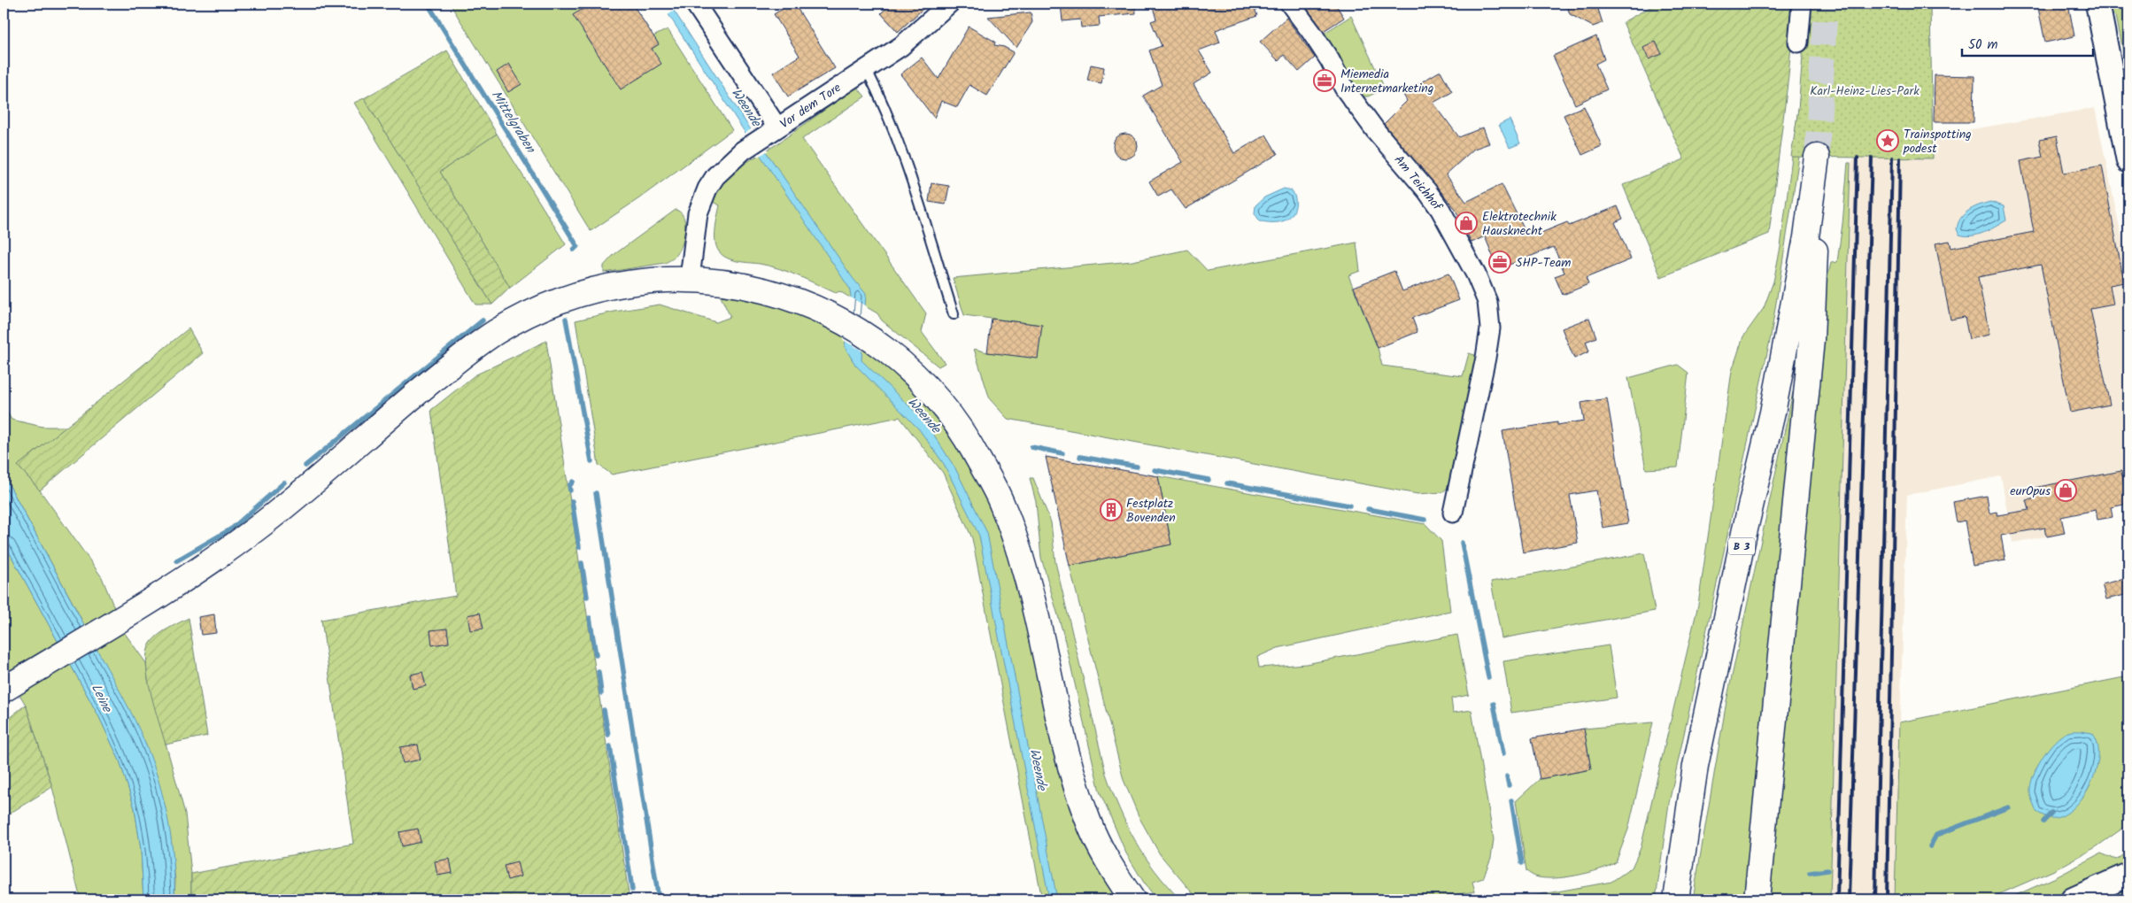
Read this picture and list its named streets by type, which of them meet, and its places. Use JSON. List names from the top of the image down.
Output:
{
  "streets": {
    "main road": ["B 3"],
    "street": ["Vor dem Tore", "Am Teichhof"]
  },
  "water": ["Weende", "Mittelgraben", "Leine"],
  "parks": ["Karl-Heinz-Lies-Park"],
  "places": {
    "office": ["Miemedia Internetmarketing", "SHP-Team"],
    "place": ["Trainspotting podest"],
    "shop": ["Elektrotechnik Hausknecht", "eurOpus"],
    "building": ["Festplatz Bovenden"]
  },
  "scale_bar": "50 m"
}
